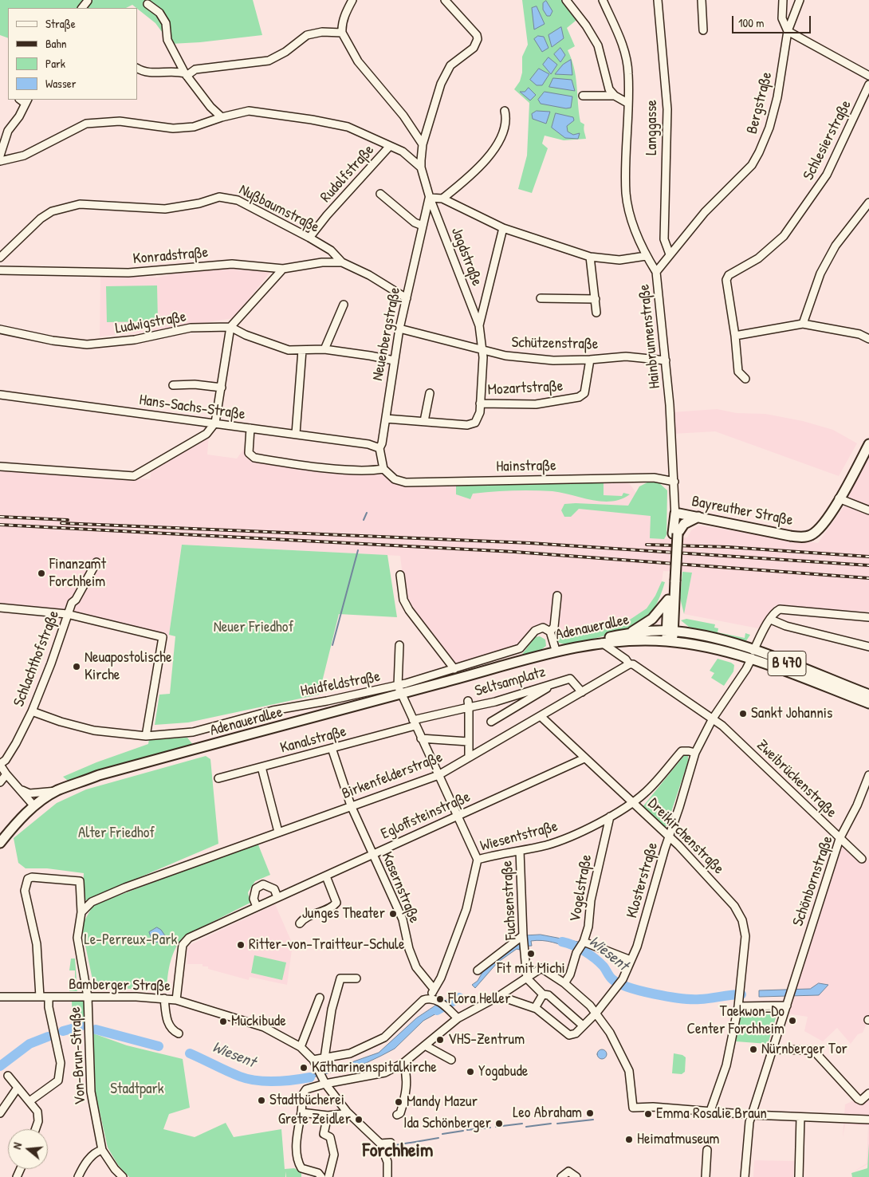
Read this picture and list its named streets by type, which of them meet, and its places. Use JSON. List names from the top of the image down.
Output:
{
  "streets": {
    "main road": ["Bayreuther Straße", "Adenauerallee", "B 470"],
    "street": [
      "Bergstraße",
      "Langgasse",
      "Schlesierstraße",
      "Rudolfstraße",
      "Nußbaumstraße",
      "Konradstraße",
      "Jagdstraße",
      "Ludwigstraße",
      "Neuenbergstraße",
      "Hainbrunnenstraße",
      "Schützenstraße",
      "Mozartstraße",
      "Hans-Sachs-Straße",
      "Hainstraße",
      "Schlachthofstraße",
      "Seltsamplatz",
      "Haidfeldstraße",
      "Kanalstraße",
      "Birkenfelderstraße",
      "Zweibrückenstraße",
      "Egloffsteinstraße",
      "Wiesentstraße",
      "Dreikirchenstraße",
      "Klosterstraße",
      "Schönbornstraße",
      "Kasernstraße",
      "Vogelstraße",
      "Fuchsenstraße",
      "Bamberger Straße",
      "Von-Brun-Straße"
    ]
  },
  "crossings": [
    ["Bergstraße", "Langgasse"],
    ["Bergstraße", "Hainbrunnenstraße"],
    ["Rudolfstraße", "Nußbaumstraße"],
    ["Nußbaumstraße", "Konradstraße"],
    ["Nußbaumstraße", "Neuenbergstraße"],
    ["Jagdstraße", "Neuenbergstraße"],
    ["Ludwigstraße", "Neuenbergstraße"],
    ["Neuenbergstraße", "Schützenstraße"],
    ["Neuenbergstraße", "Hans-Sachs-Straße"],
    ["Hainbrunnenstraße", "Schützenstraße"],
    ["Hainbrunnenstraße", "Hainstraße"],
    ["Hainbrunnenstraße", "Bayreuther Straße"],
    ["Hainbrunnenstraße", "B 470"],
    ["Schützenstraße", "Mozartstraße"],
    ["Bayreuther Straße", "B 470"],
    ["Adenauerallee", "B 470"],
    ["Adenauerallee", "Haidfeldstraße"],
    ["Schlachthofstraße", "Haidfeldstraße"],
    ["B 470", "Klosterstraße"],
    ["Seltsamplatz", "Kanalstraße"],
    ["Seltsamplatz", "Birkenfelderstraße"],
    ["Kanalstraße", "Kasernstraße"],
    ["Birkenfelderstraße", "Dreikirchenstraße"],
    ["Birkenfelderstraße", "Kasernstraße"],
    ["Birkenfelderstraße", "Von-Brun-Straße"],
    ["Zweibrückenstraße", "Klosterstraße"],
    ["Zweibrückenstraße", "Schönbornstraße"],
    ["Egloffsteinstraße", "Dreikirchenstraße"],
    ["Egloffsteinstraße", "Kasernstraße"],
    ["Egloffsteinstraße", "Bamberger Straße"],
    ["Wiesentstraße", "Dreikirchenstraße"],
    ["Wiesentstraße", "Klosterstraße"],
    ["Wiesentstraße", "Kasernstraße"],
    ["Wiesentstraße", "Vogelstraße"],
    ["Wiesentstraße", "Fuchsenstraße"],
    ["Dreikirchenstraße", "Klosterstraße"],
    ["Bamberger Straße", "Von-Brun-Straße"]
  ],
  "districts": ["Forchheim"],
  "water": ["Wiesent"],
  "parks": [
    "Neuer Friedhof",
    "Alter Friedhof",
    "Le-Perreux-Park",
    "Stadtpark"
  ],
  "places": [
    "Finanzamt Forchheim",
    "Neuapostolische Kirche",
    "Sankt Johannis",
    "Junges Theater",
    "Ritter-von-Traitteur-Schule",
    "Fit mit Michi",
    "Flora Heller",
    "Taekwon-Do Center Forchheim",
    "Muckibude",
    "VHS-Zentrum",
    "Nürnberger Tor",
    "Katharinenspitalkirche",
    "Yogabude",
    "Stadtbücherei",
    "Mandy Mazur",
    "Leo Abraham",
    "Emma Rosalie Braun",
    "Grete Zeidler",
    "Ida Schönberger",
    "Heimatmuseum"
  ],
  "legend": [
    "Straße",
    "Bahn",
    "Park",
    "Wasser"
  ],
  "scale_bar": "100 m",
  "north": "left"
}
